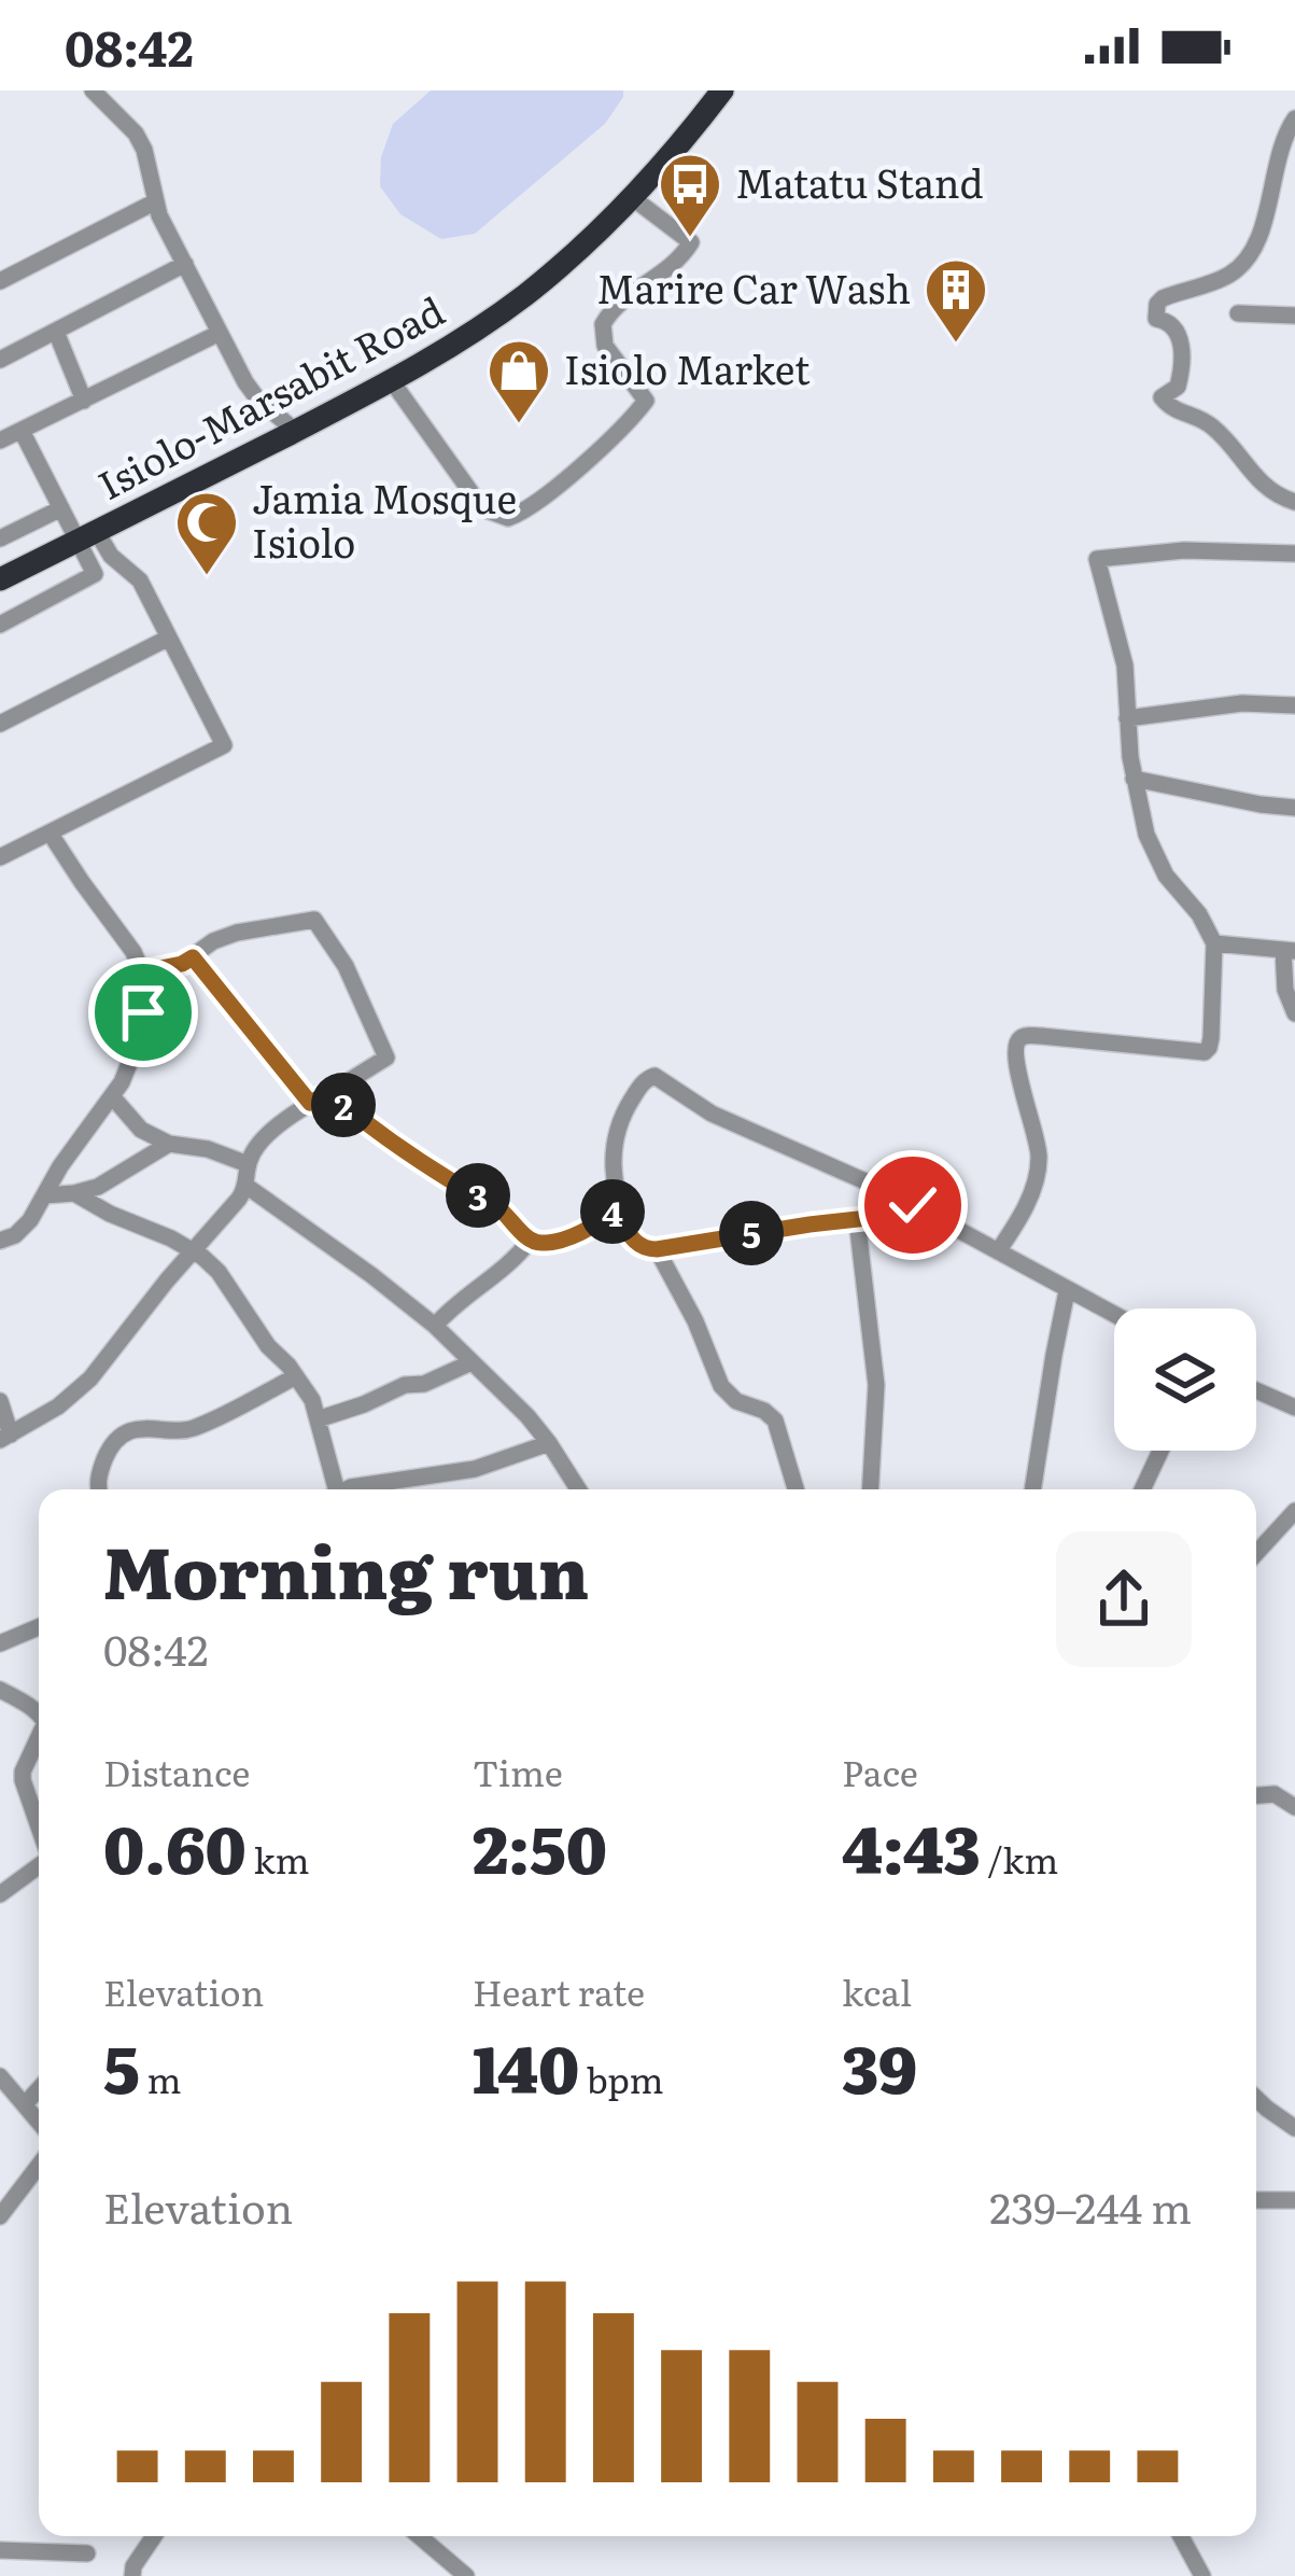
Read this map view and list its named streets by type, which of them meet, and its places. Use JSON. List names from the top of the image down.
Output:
{
  "streets": {
    "highway": ["Isiolo-Marsabit Road"]
  },
  "places": {
    "bus stop": ["Matatu Stand"],
    "building": ["Marire Car Wash"],
    "shop": ["Isiolo Market"],
    "mosque": ["Jamia Mosque Isiolo"]
  },
  "page": {
    "status": "08:42",
    "pins": [
      "2",
      "3",
      "4",
      "5"
    ],
    "heading": ["Morning run", "08:42"],
    "stats": [
      ["Distance", "0.60 km"],
      ["Time", "2:50"],
      ["Pace", "4:43 /km"],
      ["Elevation", "5 m"],
      ["Heart rate", "140 bpm"],
      ["kcal", "39"]
    ],
    "chart": ["Elevation", "239–244 m"]
  }
}
